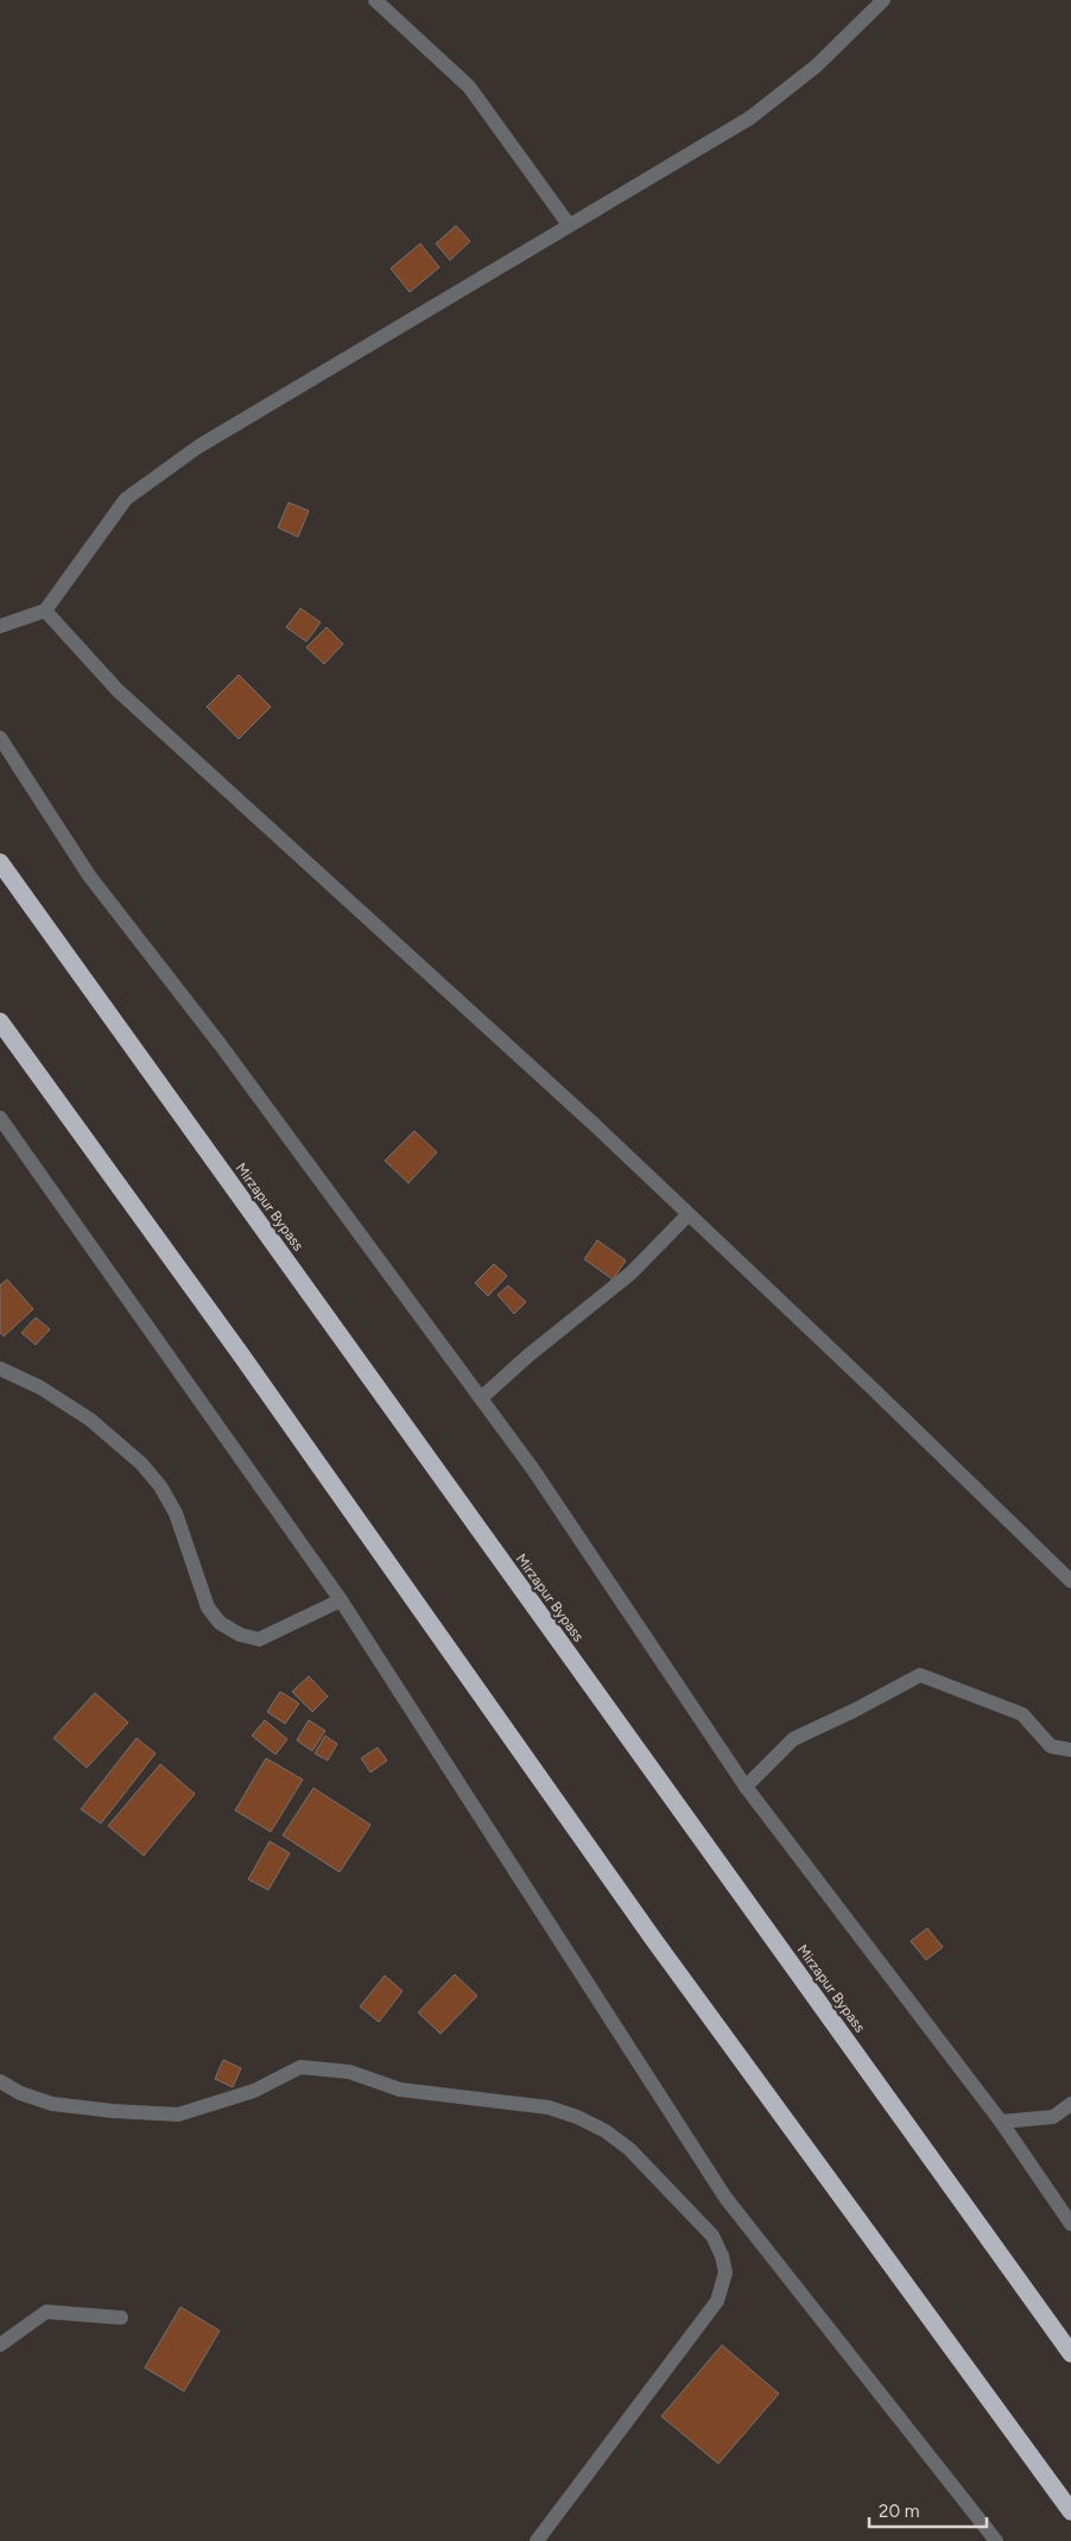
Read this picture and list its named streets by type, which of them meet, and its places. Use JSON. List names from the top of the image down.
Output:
{
  "streets": {
    "highway": ["Mirzapur Bypass"]
  },
  "scale_bar": "20 m"
}
